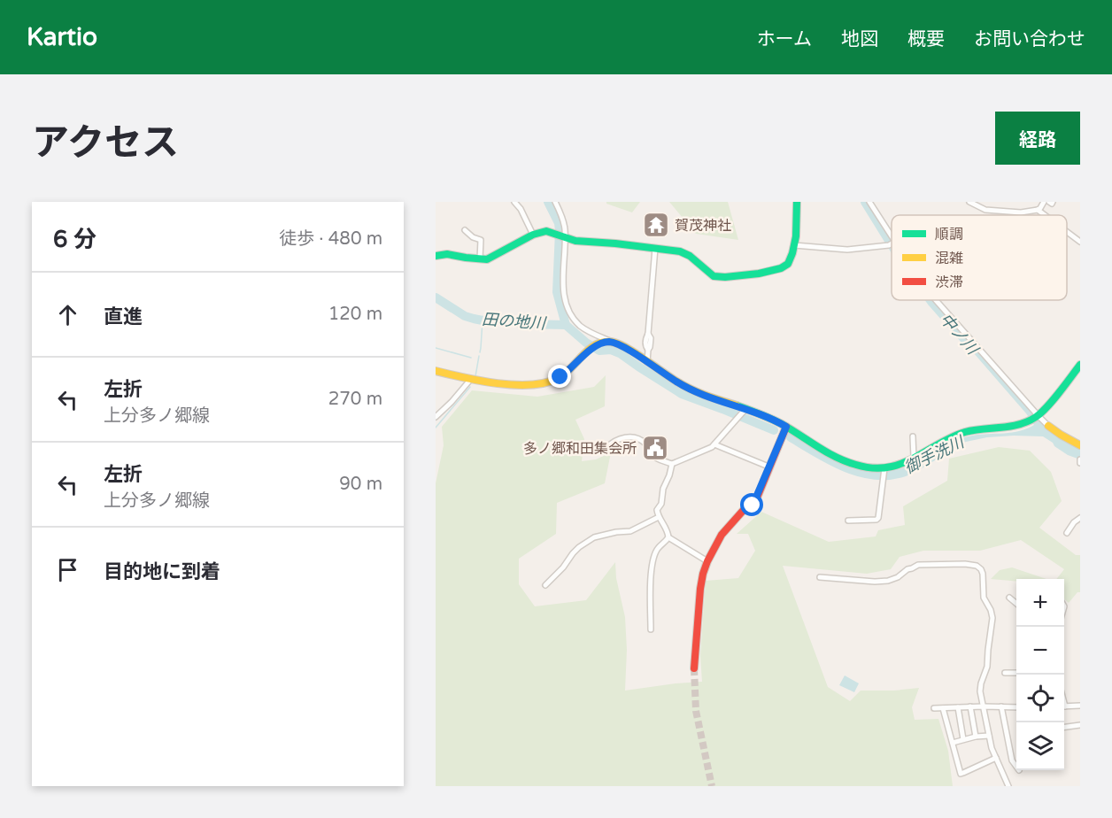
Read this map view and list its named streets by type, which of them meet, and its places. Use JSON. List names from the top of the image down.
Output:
{
  "water": ["田の地川", "中ノ川", "御手洗川"],
  "places": {
    "temple": ["賀茂神社"],
    "public building": ["多ノ郷和田集会所"]
  },
  "legend": ["順調", "混雑", "渋滞"],
  "page": {
    "header": "Kartio",
    "nav": [
      "ホーム",
      "地図",
      "概要",
      "お問い合わせ"
    ],
    "title": "アクセス",
    "buttons": "経路",
    "heading": ["6 分", "徒歩 · 480 m"],
    "list": [
      ["直進", "120 m"],
      ["左折", "上分多ノ郷線", "270 m"],
      ["左折", "上分多ノ郷線", "90 m"],
      "目的地に到着"
    ],
    "map_buttons": ["+", "−"]
  }
}
